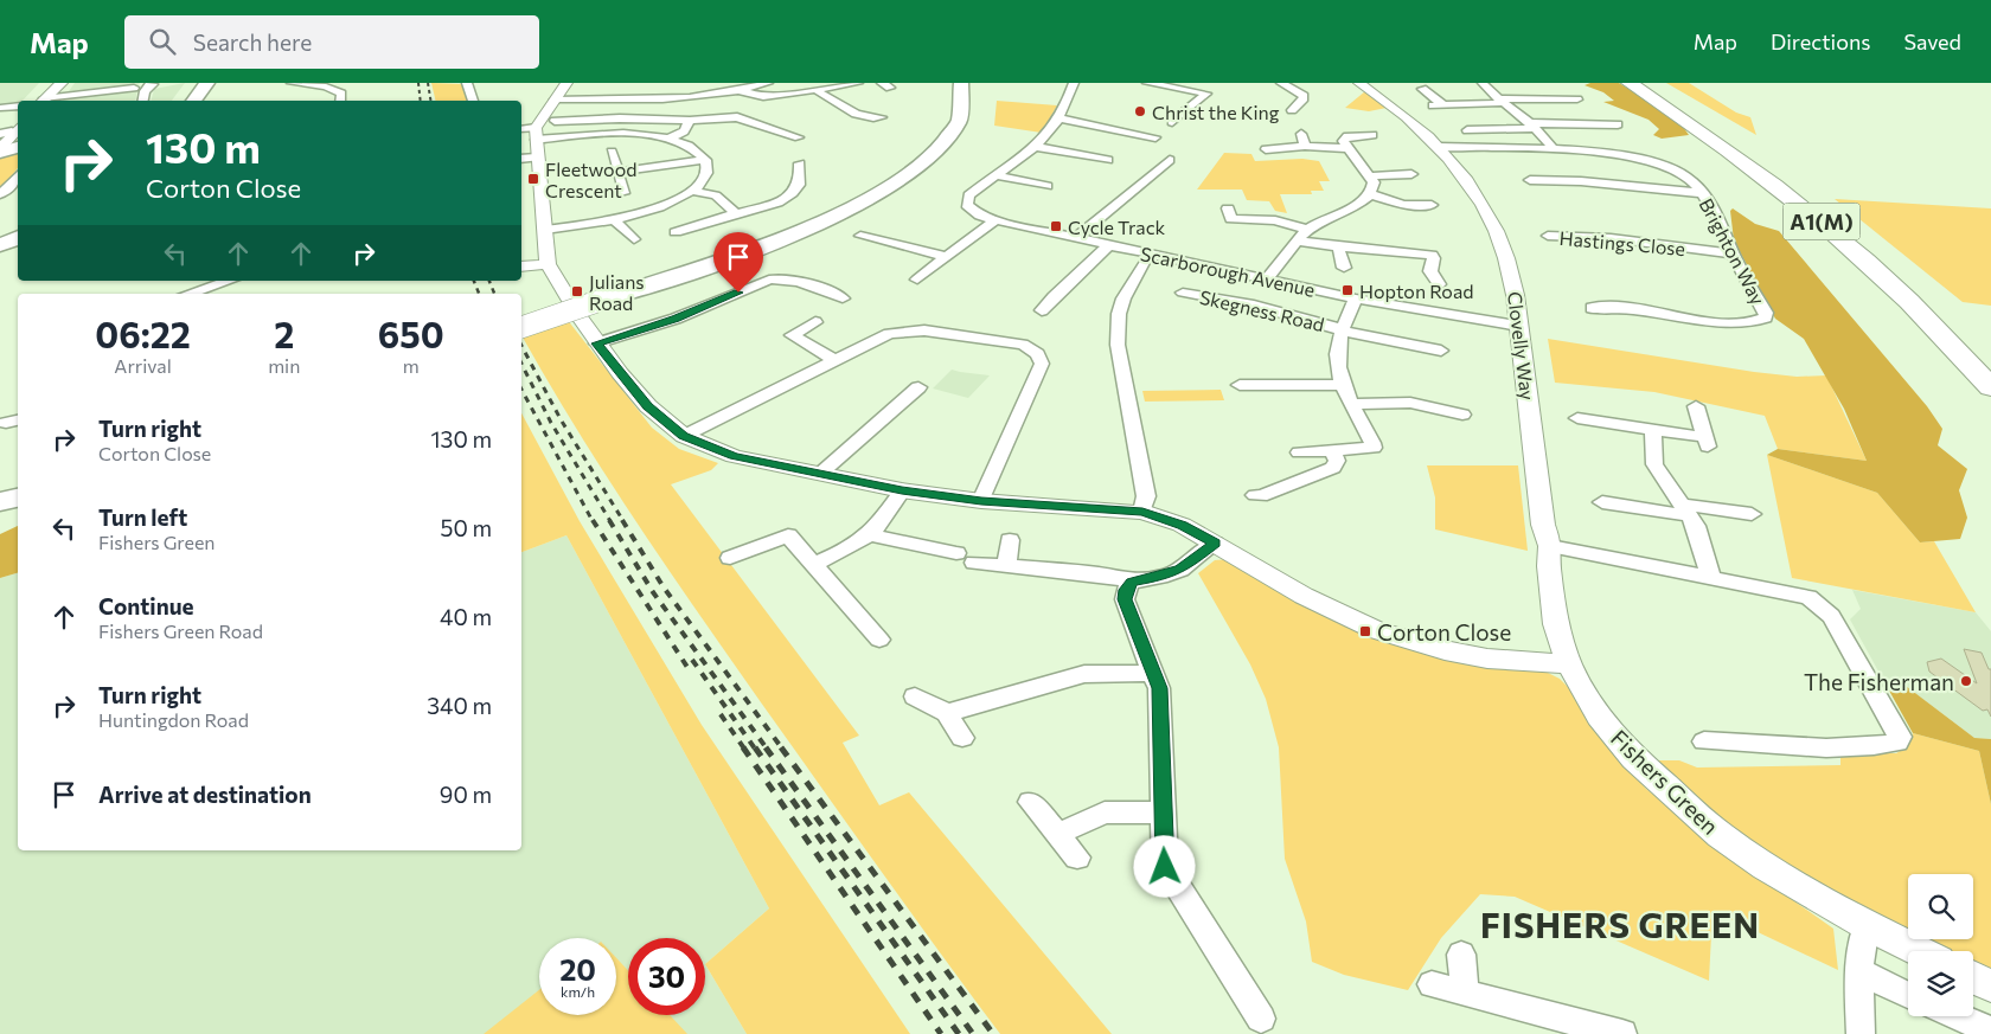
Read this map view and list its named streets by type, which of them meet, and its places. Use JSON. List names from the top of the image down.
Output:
{
  "streets": {
    "highway": ["A1(M)"],
    "street": [
      "Hastings Close",
      "Brighton Way",
      "Scarborough Avenue",
      "Skegness Road",
      "Clovelly Way",
      "Fishers Green"
    ]
  },
  "crossings": [
    ["Hastings Close", "Brighton Way"],
    ["Brighton Way", "Clovelly Way"],
    ["Scarborough Avenue", "Skegness Road"],
    ["Scarborough Avenue", "Clovelly Way"],
    ["Clovelly Way", "Fishers Green"]
  ],
  "districts": ["FISHERS GREEN"],
  "places": {
    "other": ["Christ the King", "The Fisherman"],
    "transit": [
      "Fleetwood Crescent",
      "Cycle Track",
      "Hopton Road",
      "Julians Road",
      "Corton Close"
    ]
  },
  "page": {
    "header": "Map",
    "search": "Search here",
    "nav": ["Map", "Directions", "Saved"],
    "turn": ["130 m", "Corton Close"],
    "eta": [
      "06:22",
      "Arrival",
      "2",
      "min",
      "650",
      "m"
    ],
    "list": [
      {
        "name": "Turn right",
        "note": "Corton Close",
        "value": "130 m"
      },
      {
        "name": "Turn left",
        "note": "Fishers Green",
        "value": "50 m"
      },
      {
        "name": "Continue",
        "note": "Fishers Green Road",
        "value": "40 m"
      },
      {
        "name": "Turn right",
        "note": "Huntingdon Road",
        "value": "340 m"
      },
      {
        "name": "Arrive at destination",
        "value": "90 m"
      }
    ],
    "speed": "20 km/h",
    "limit": "30"
  }
}
